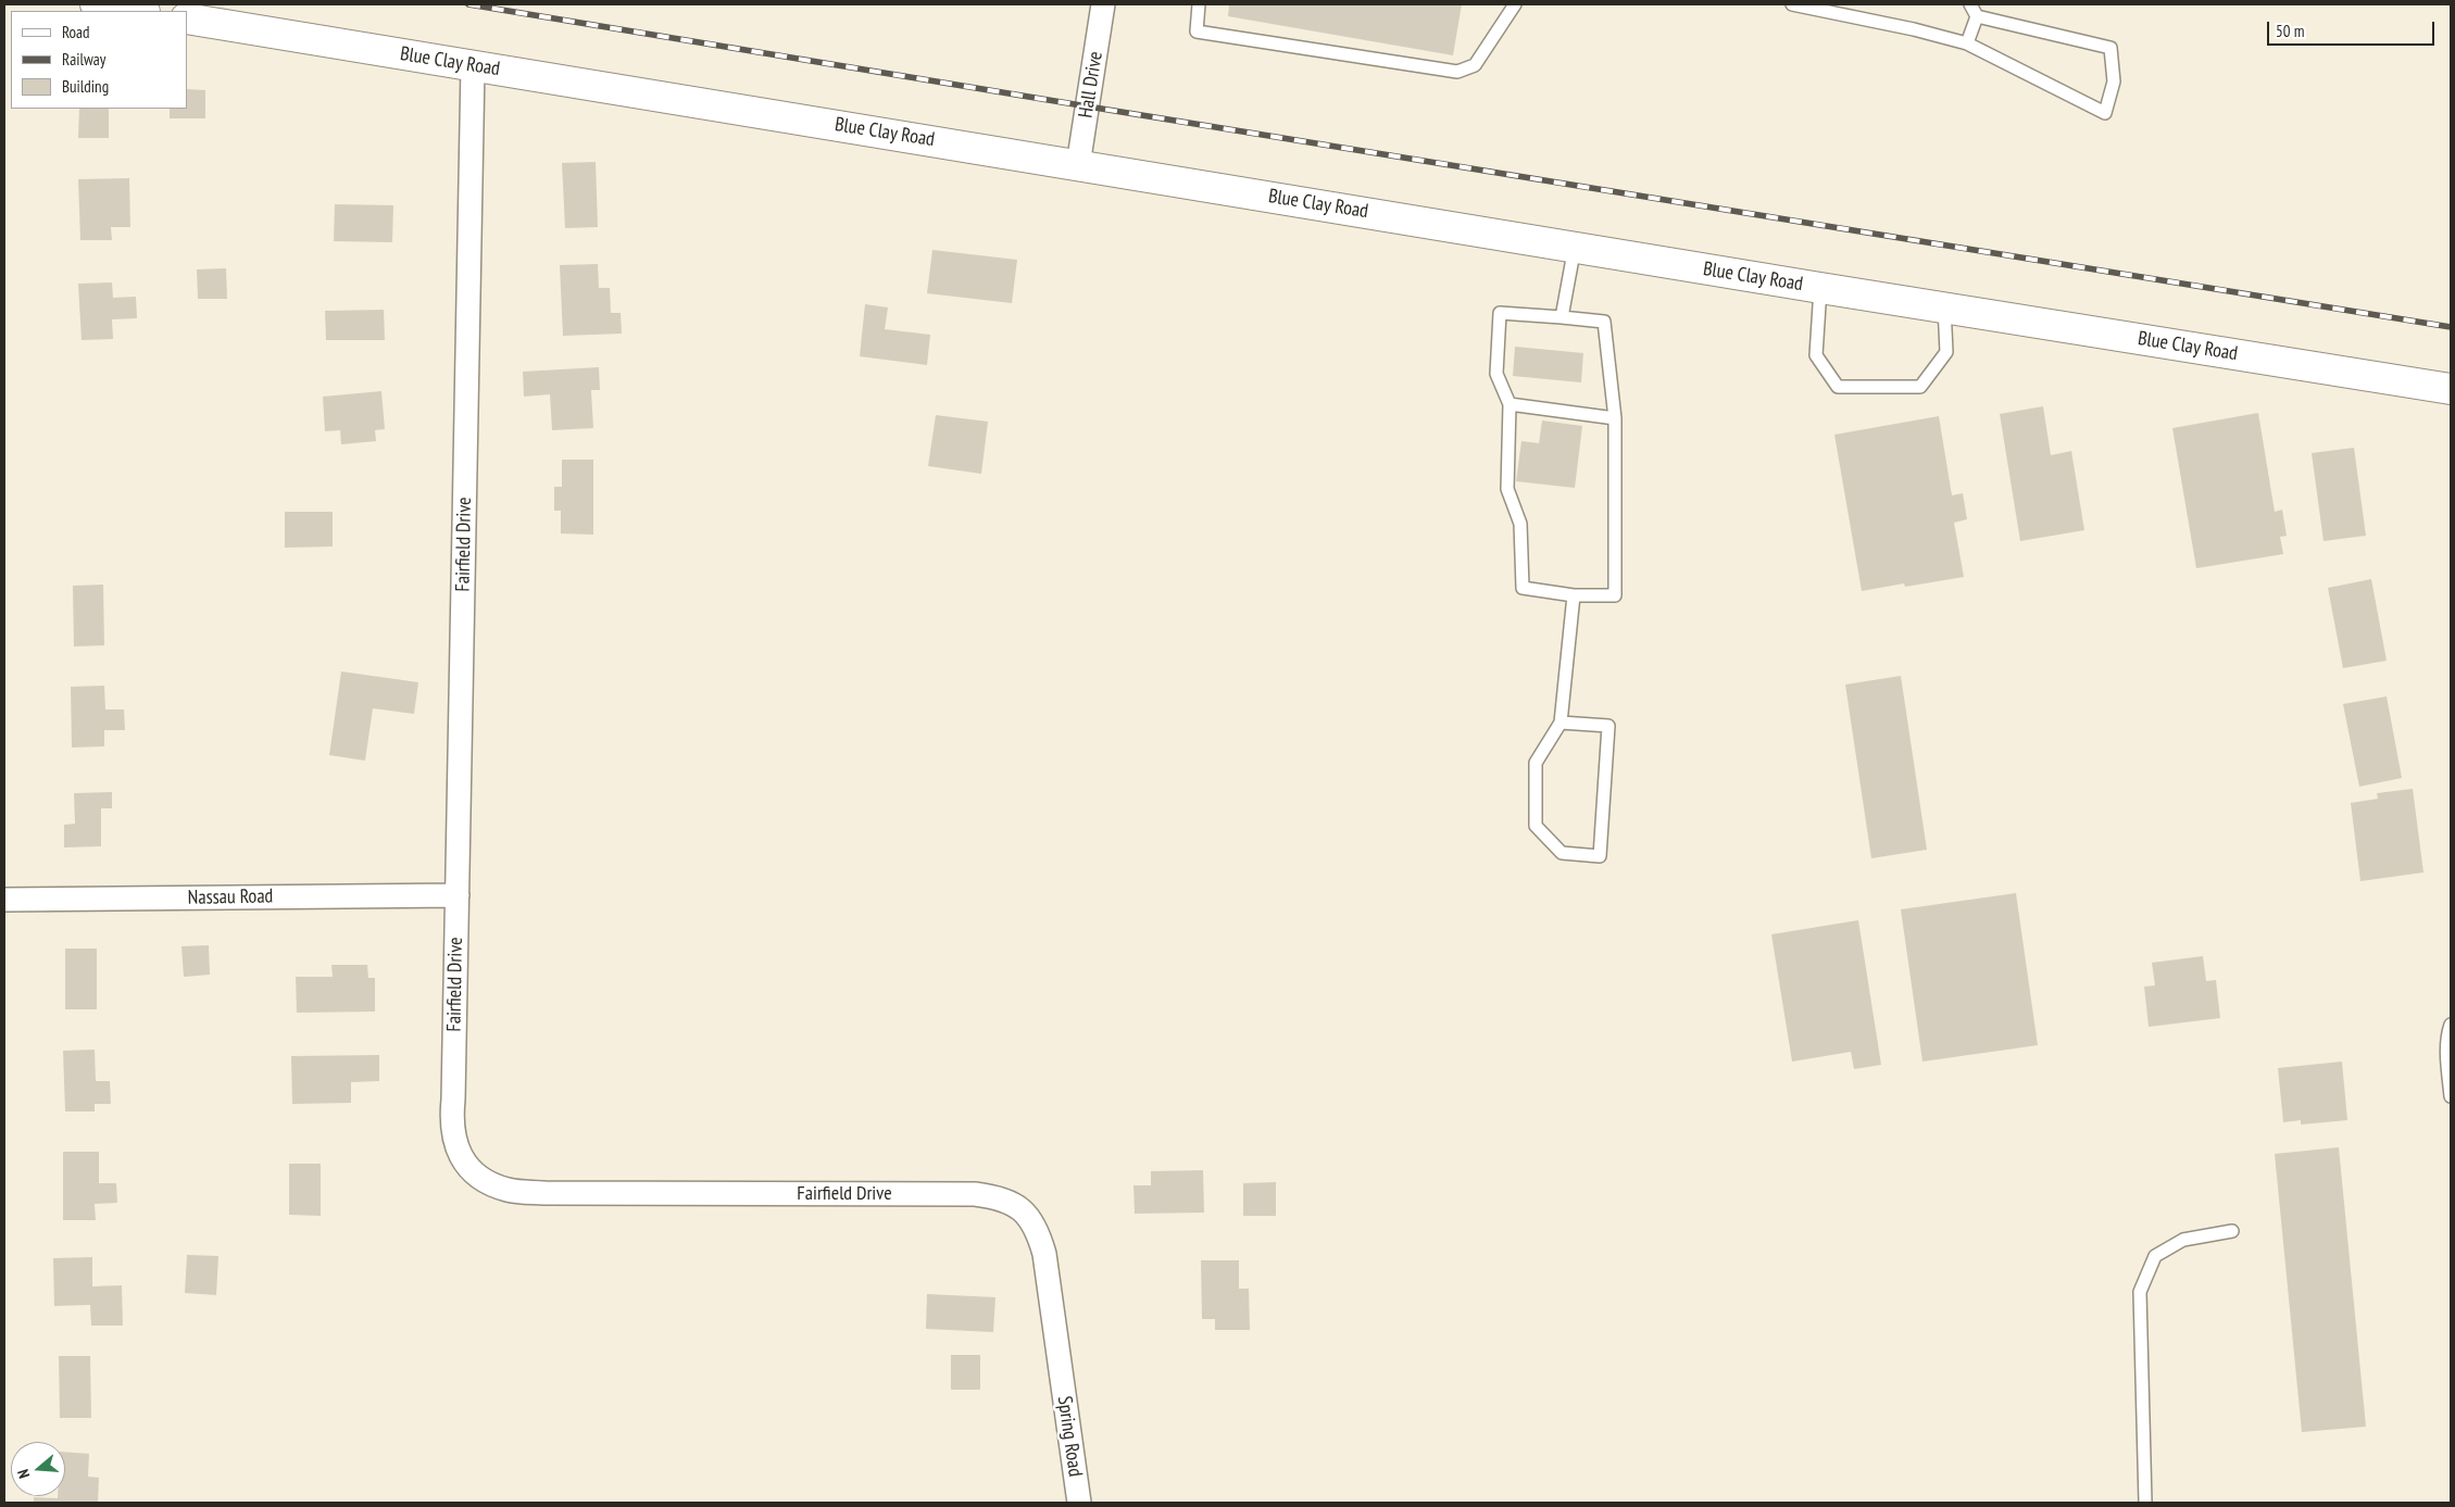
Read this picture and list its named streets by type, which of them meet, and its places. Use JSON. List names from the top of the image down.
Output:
{
  "streets": {
    "street": [
      "Blue Clay Road",
      "Hall Drive",
      "Fairfield Drive",
      "Nassau Road",
      "Spring Road"
    ]
  },
  "crossings": [
    ["Blue Clay Road", "Hall Drive"],
    ["Blue Clay Road", "Fairfield Drive"],
    ["Fairfield Drive", "Nassau Road"],
    ["Fairfield Drive", "Spring Road"]
  ],
  "legend": ["Road", "Railway", "Building"],
  "scale_bar": "50 m",
  "north": "left"
}
